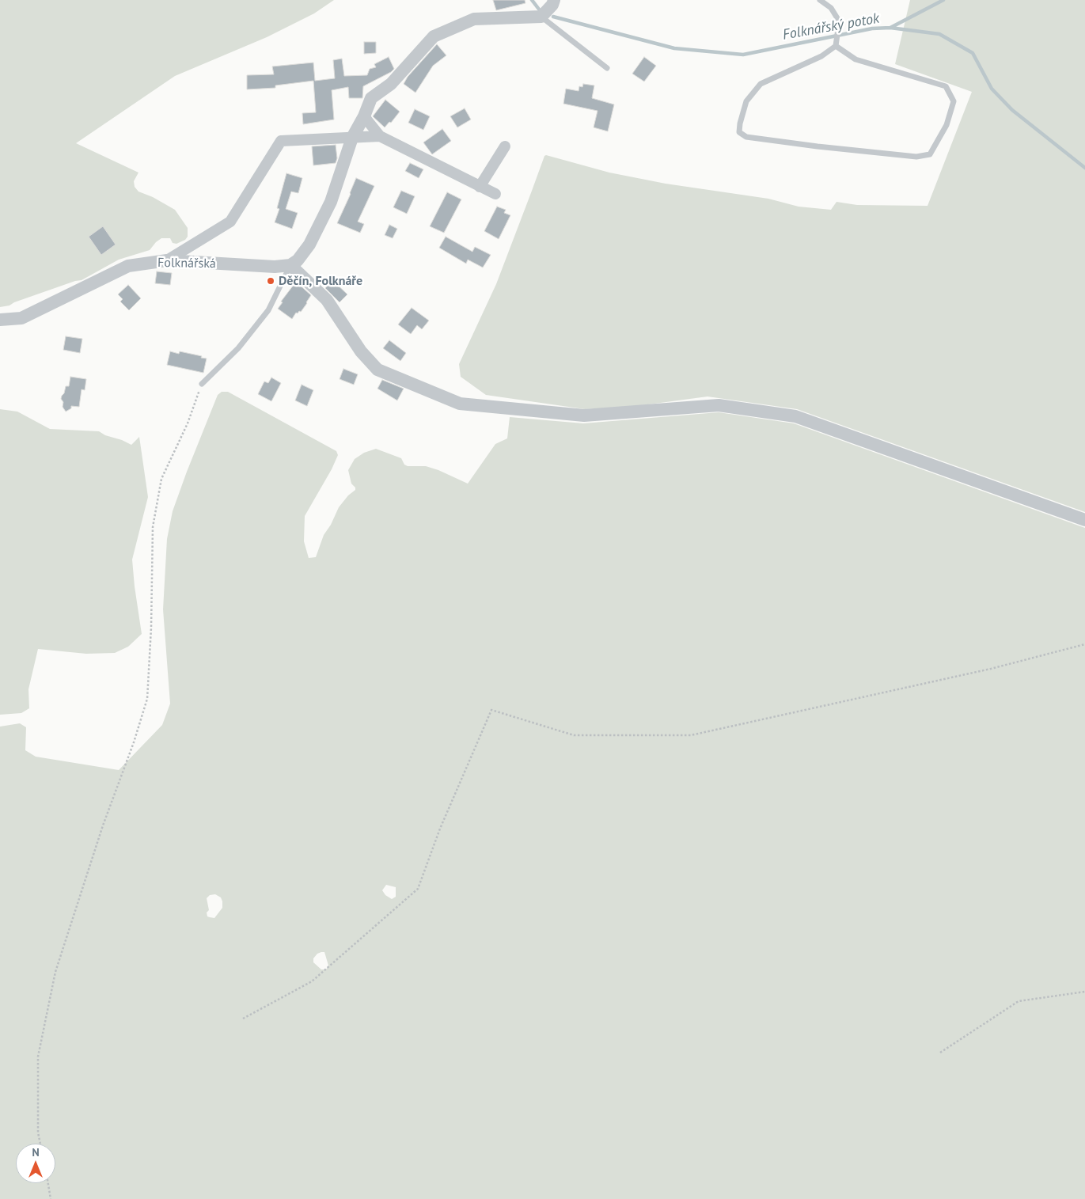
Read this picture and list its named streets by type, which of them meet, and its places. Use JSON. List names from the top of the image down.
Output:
{
  "streets": {
    "street": ["Folknářská"]
  },
  "water": ["Folknářský potok"],
  "places": ["Děčín, Folknáře"],
  "north": "top"
}
